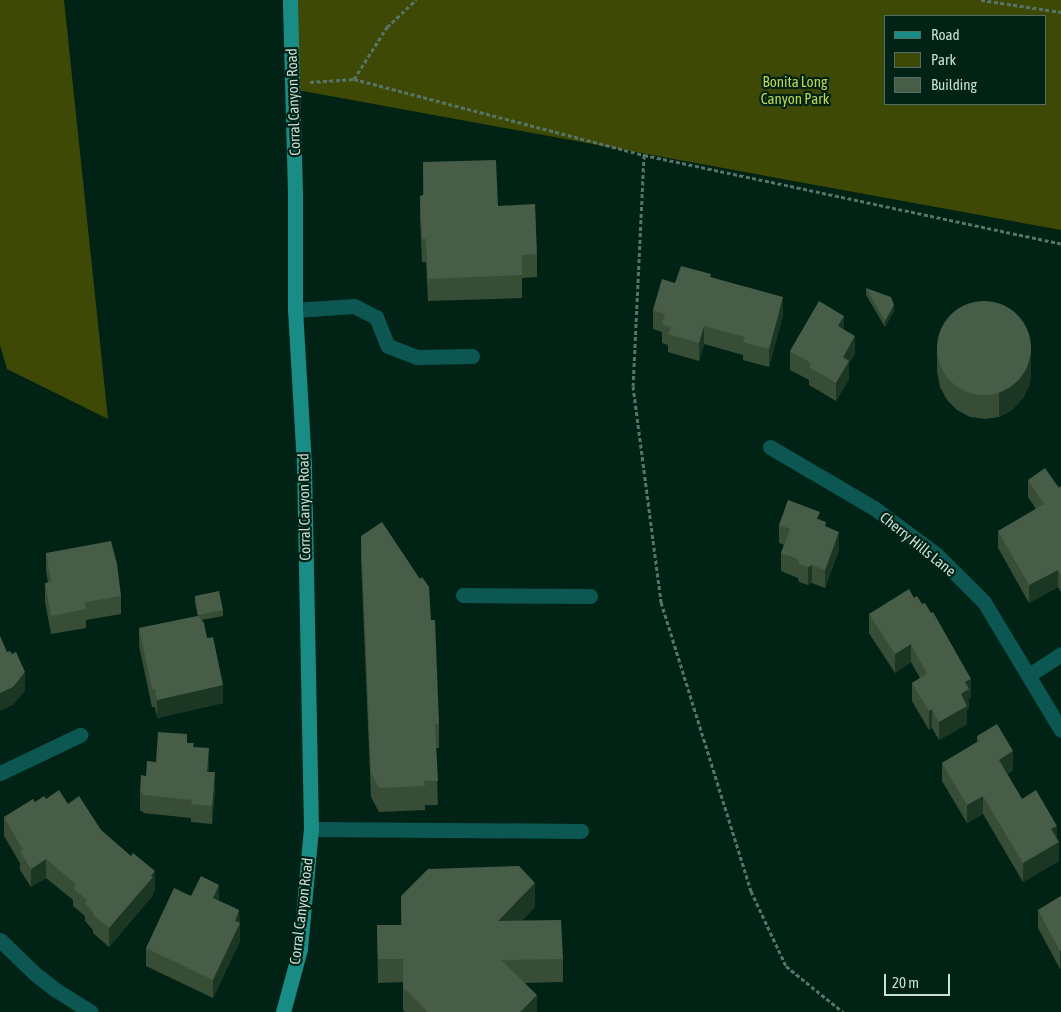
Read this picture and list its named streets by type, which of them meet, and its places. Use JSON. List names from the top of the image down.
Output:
{
  "streets": {
    "main road": ["Corral Canyon Road"],
    "street": ["Cherry Hills Lane"]
  },
  "parks": ["Bonita Long Canyon Park"],
  "legend": ["Road", "Park", "Building"],
  "scale_bar": "20 m"
}
